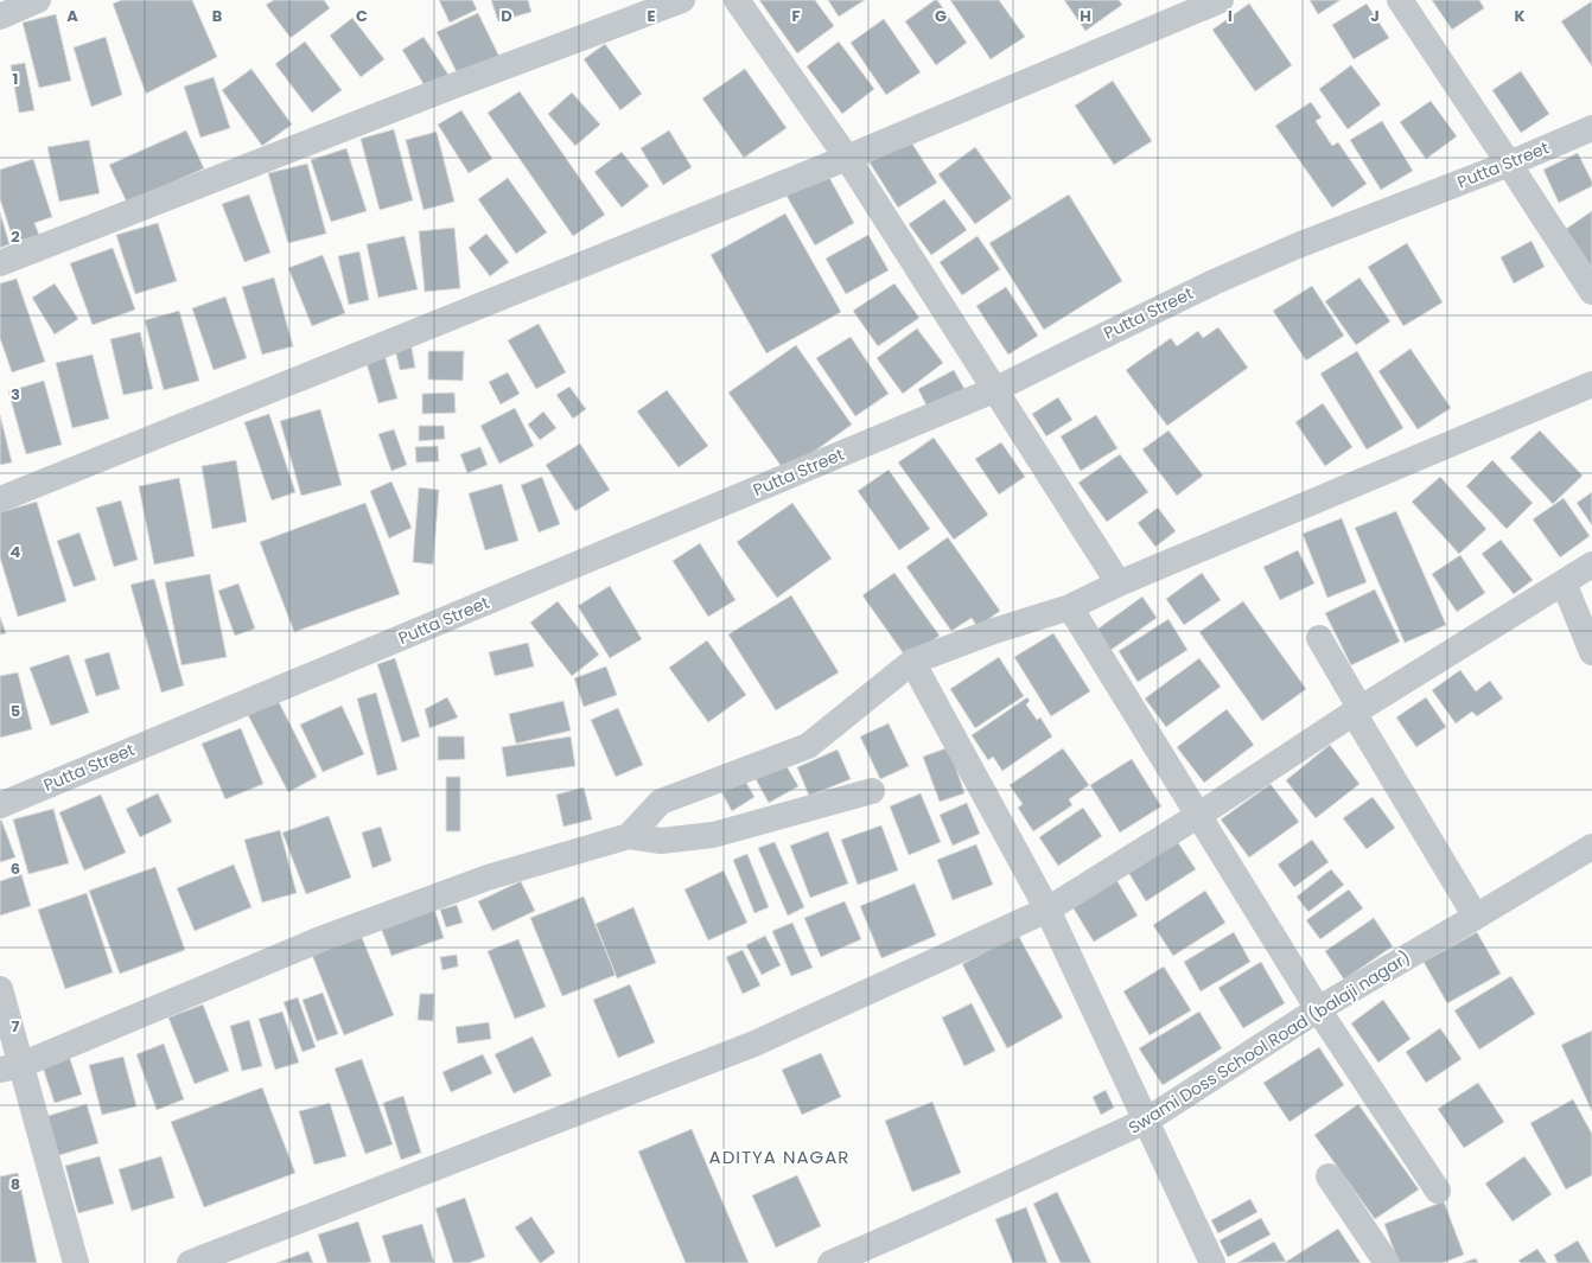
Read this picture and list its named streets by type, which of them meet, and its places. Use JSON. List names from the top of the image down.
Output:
{
  "streets": {
    "street": ["Putta Street", "Swami Doss School Road (balaji nagar)"]
  },
  "districts": ["ADITYA NAGAR"],
  "grid": {
    "columns": [
      "A",
      "B",
      "C",
      "D",
      "E",
      "F",
      "G",
      "H",
      "I",
      "J",
      "K"
    ],
    "rows": [
      "1",
      "2",
      "3",
      "4",
      "5",
      "6",
      "7",
      "8"
    ]
  }
}
